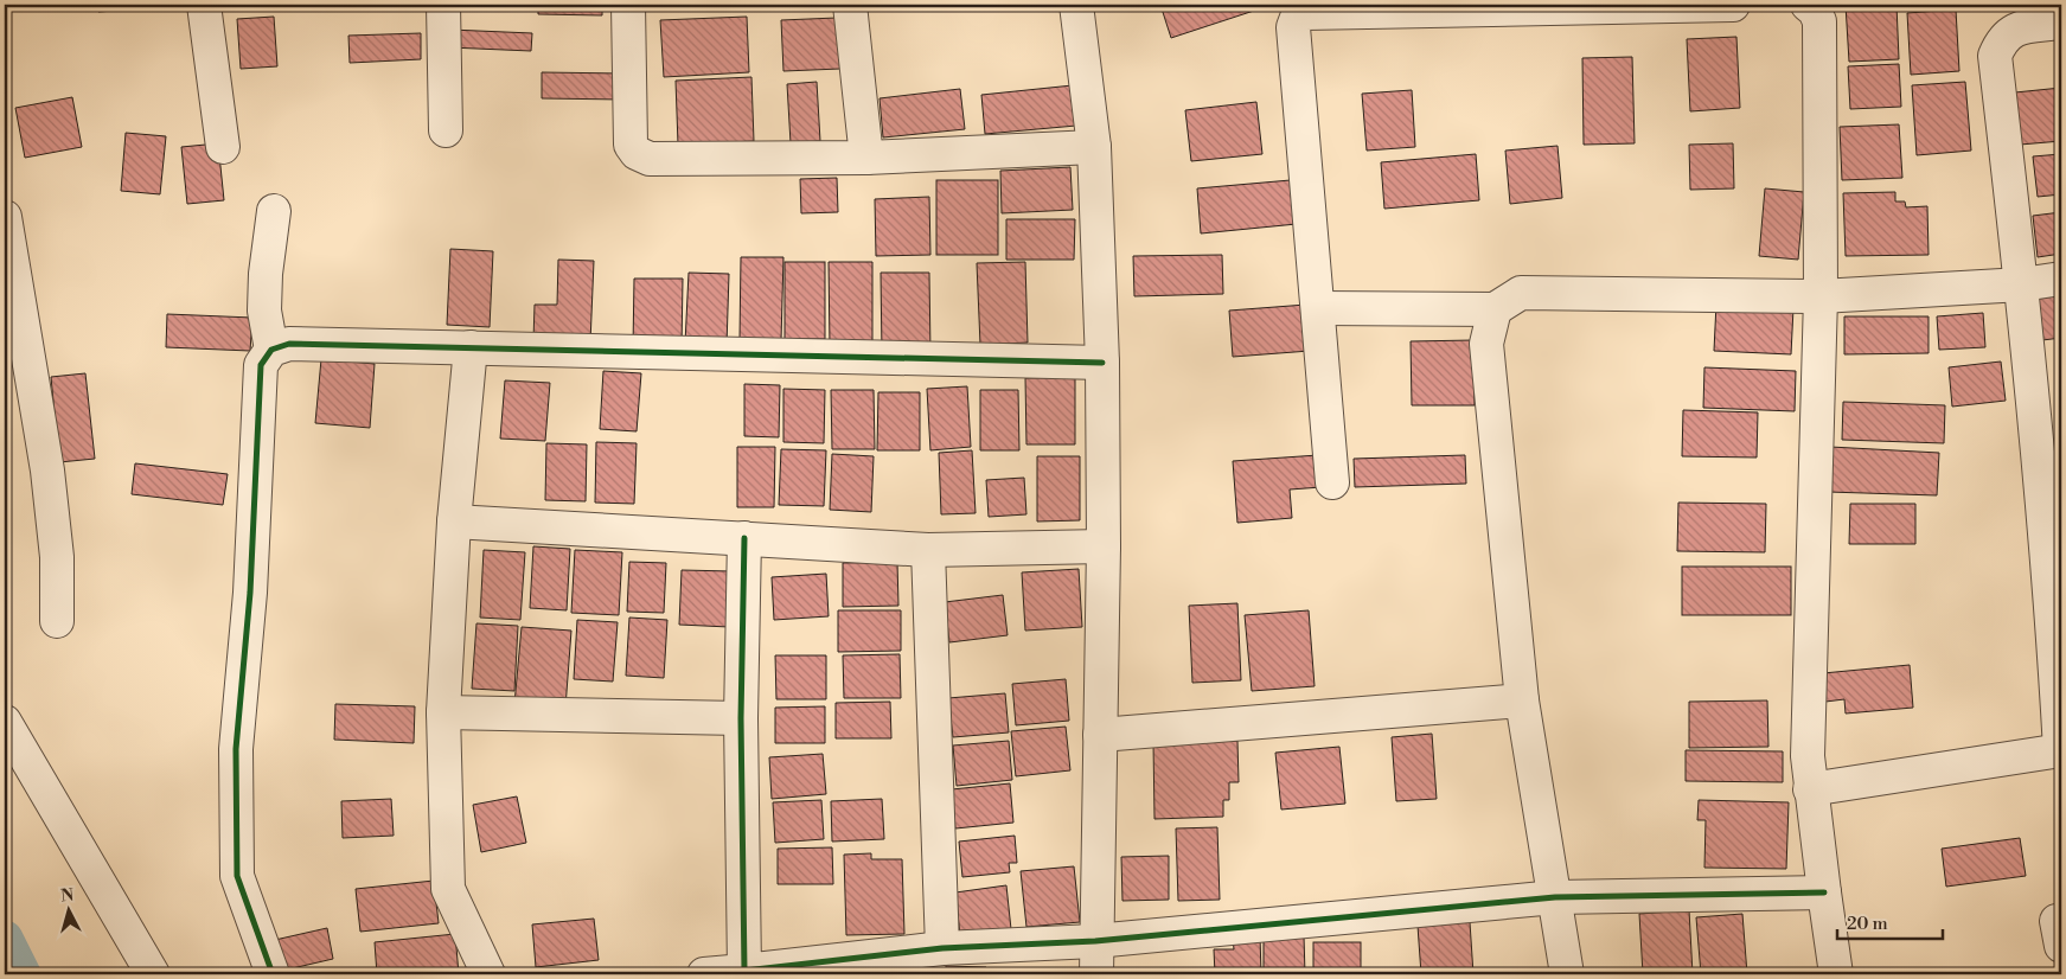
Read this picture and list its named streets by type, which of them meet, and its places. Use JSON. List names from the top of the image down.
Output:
{
  "scale_bar": "20 m",
  "north": "top"
}
